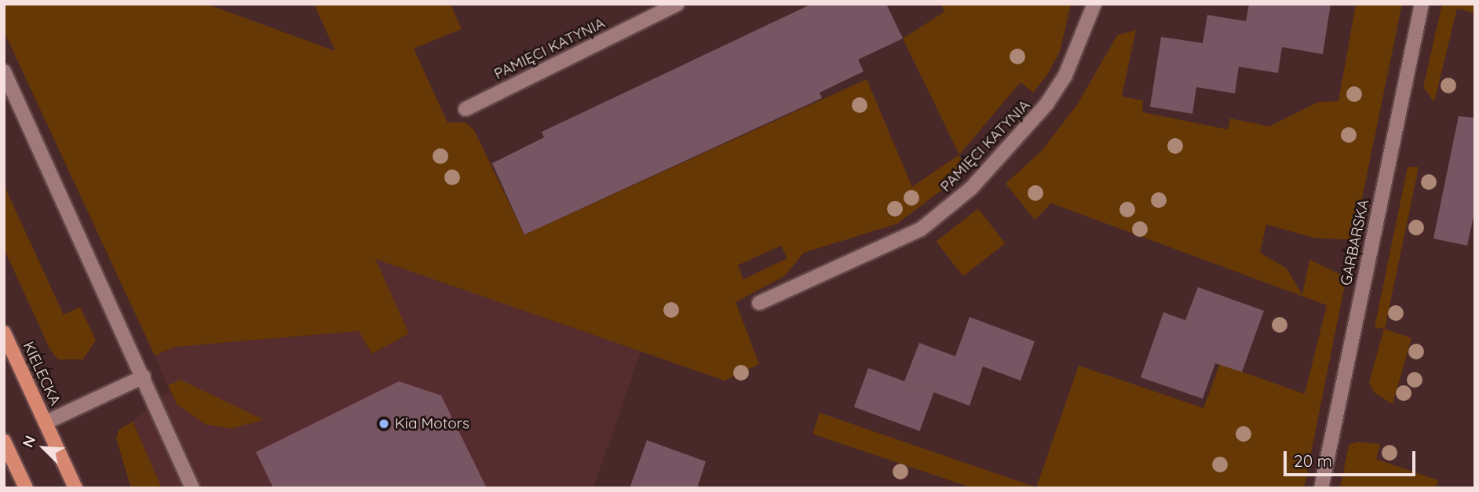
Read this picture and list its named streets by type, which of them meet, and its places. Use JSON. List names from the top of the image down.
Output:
{
  "streets": {
    "main road": ["KIELECKA"],
    "street": ["PAMIĘCI KATYNIA", "GARBARSKA"]
  },
  "places": ["Kia Motors"],
  "scale_bar": "20 m",
  "north": "top left"
}
